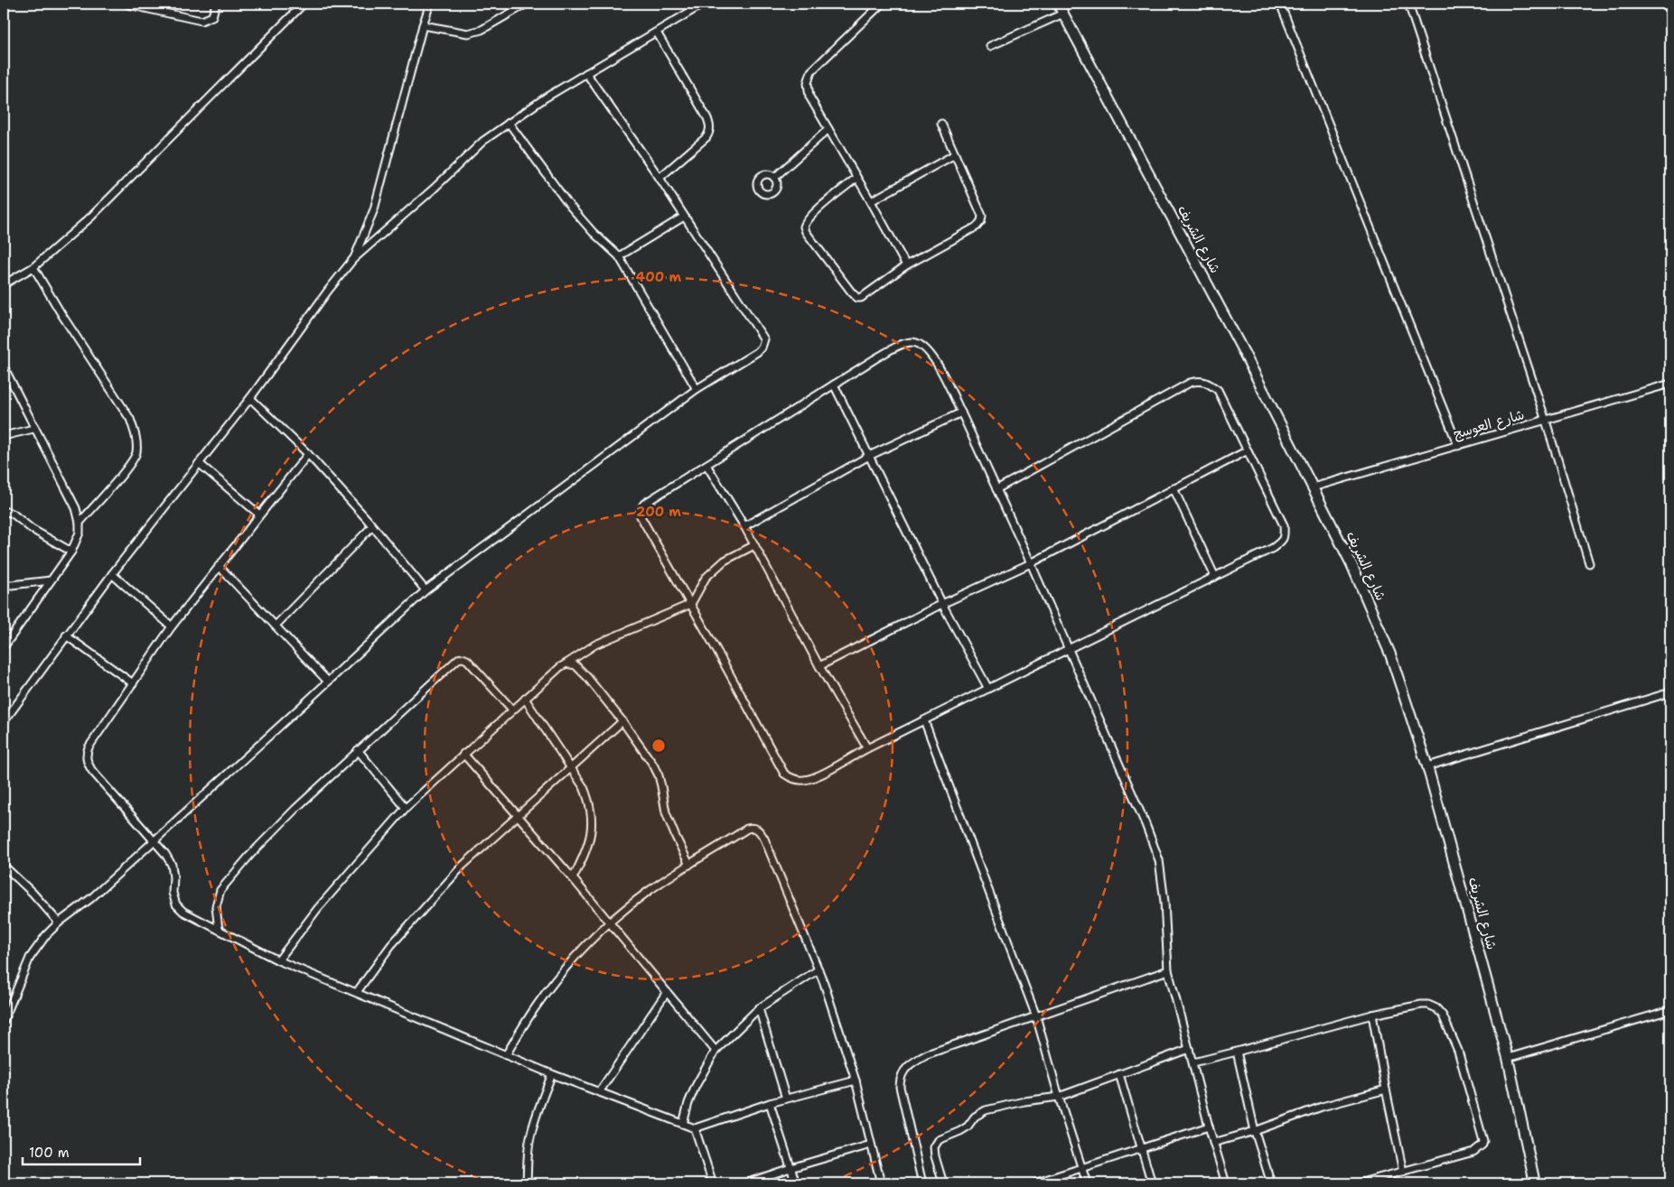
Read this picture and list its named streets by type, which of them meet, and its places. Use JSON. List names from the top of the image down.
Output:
{
  "streets": {
    "main road": ["شارع الشريف"],
    "street": ["شارع العوسج"]
  },
  "crossings": [
    ["شارع الشريف", "شارع العوسج"]
  ],
  "scale_bar": "100 m",
  "rings": ["400 m", "200 m"]
}
